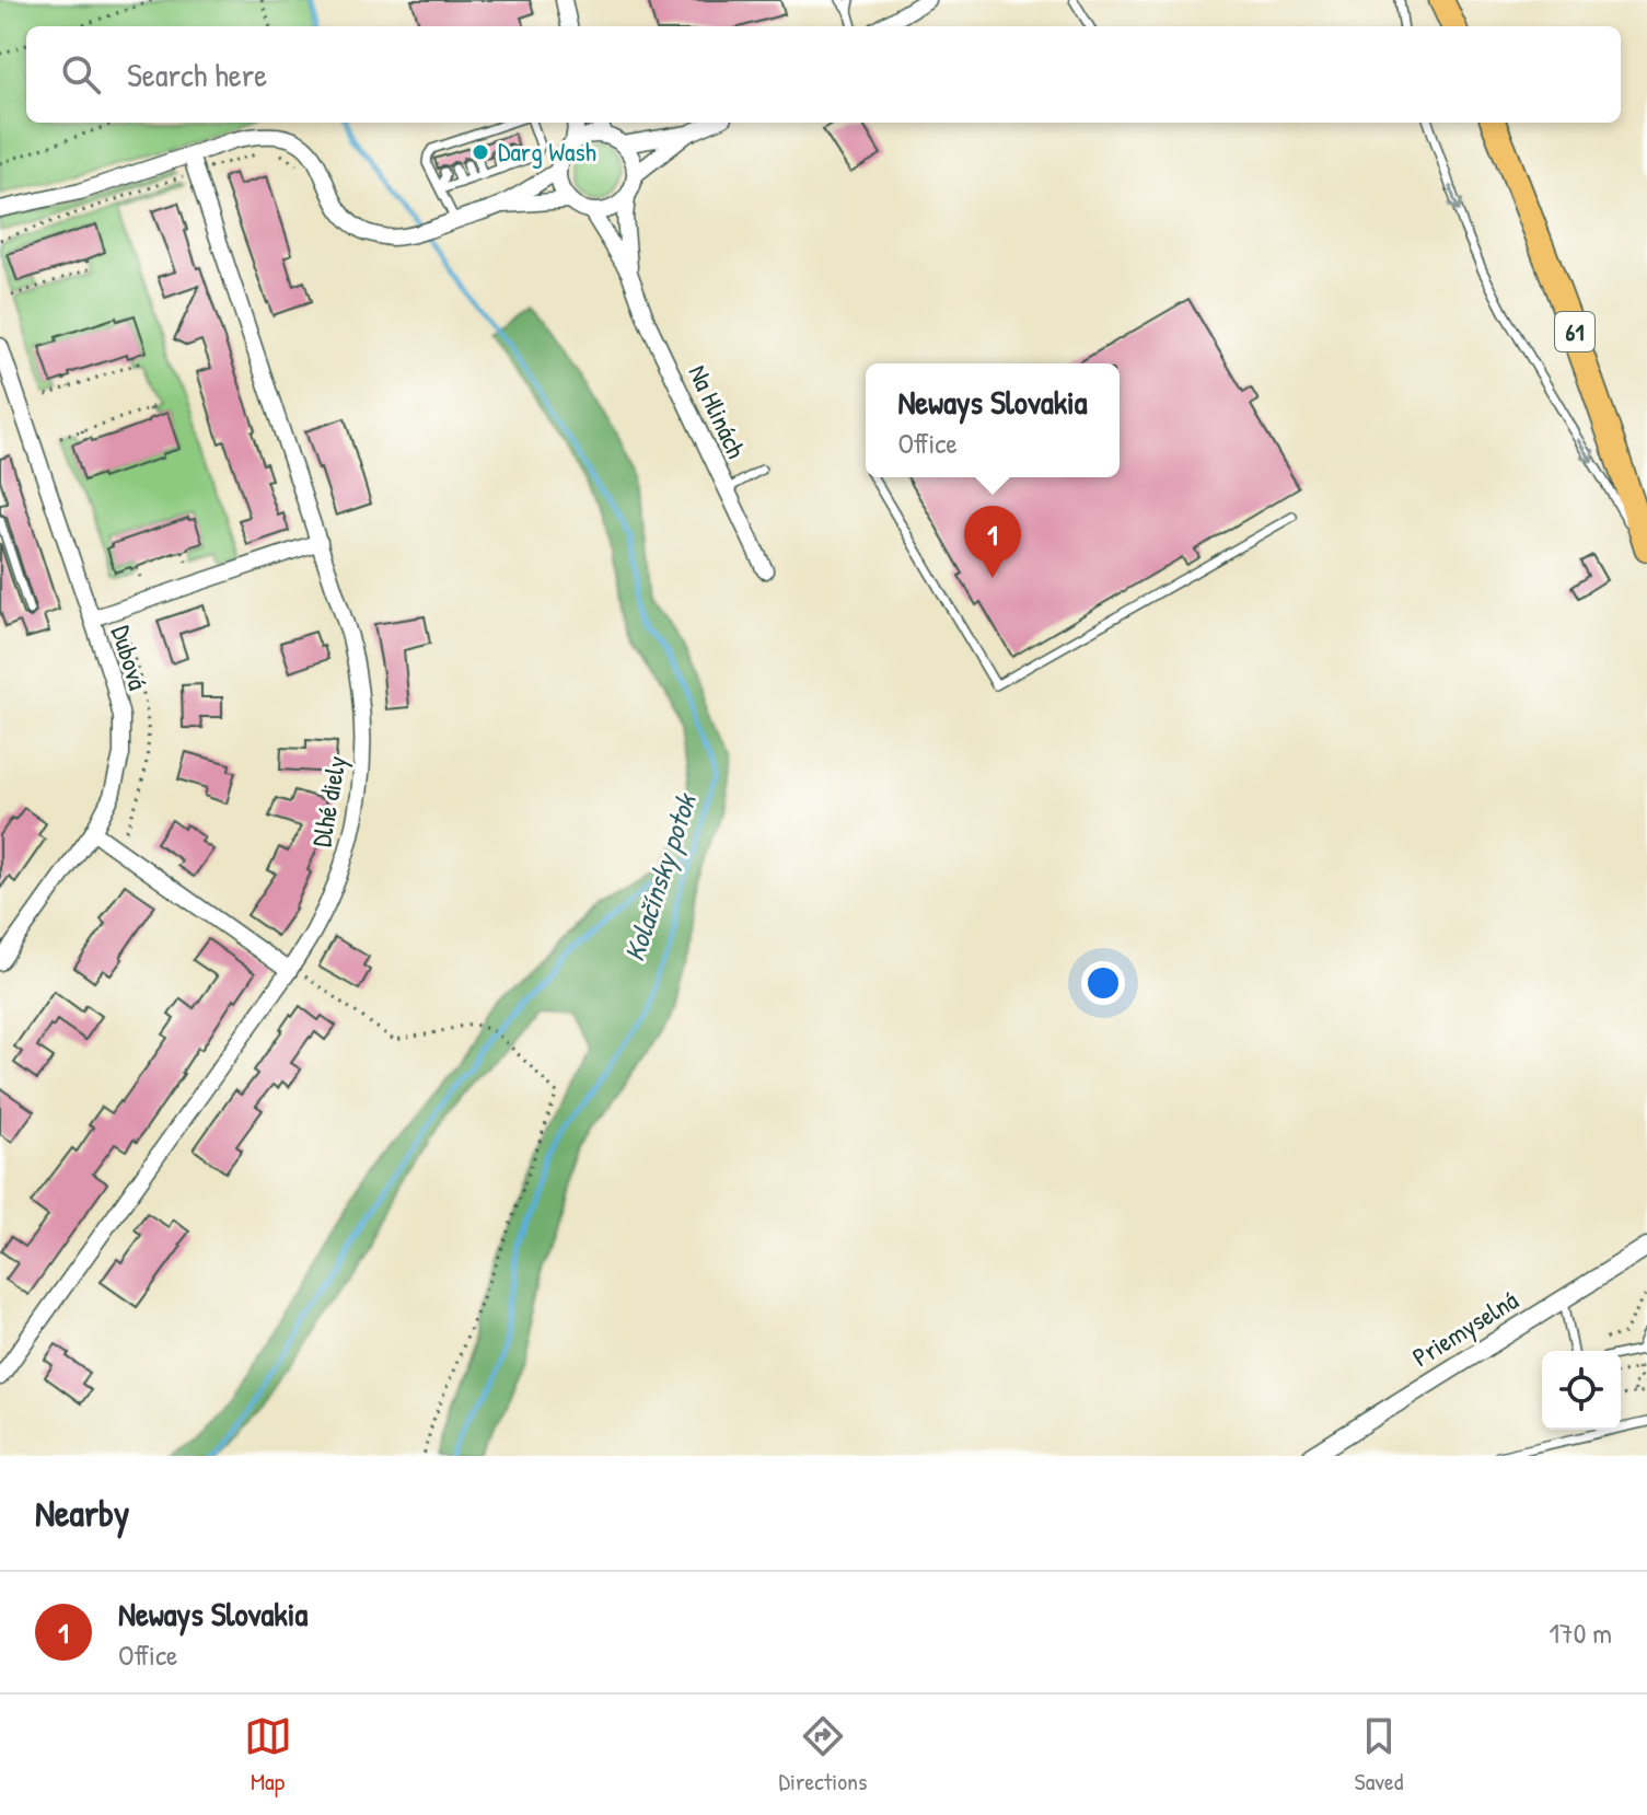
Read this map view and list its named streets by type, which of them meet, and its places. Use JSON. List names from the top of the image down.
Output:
{
  "streets": {
    "main road": ["61"],
    "street": [
      "Na Hlinách",
      "Dubová",
      "Dlhé diely",
      "Priemyselná"
    ]
  },
  "water": ["Kolačínsky potok"],
  "places": ["Darg Wash"],
  "page": {
    "search": "Search here",
    "popup": ["Neways Slovakia", "Office"],
    "pins": "1",
    "heading": "Nearby",
    "list": [
      {
        "mark": "1",
        "name": "Neways Slovakia",
        "note": "Office",
        "value": "170 m"
      }
    ],
    "nav": ["Map", "Directions", "Saved"]
  }
}
